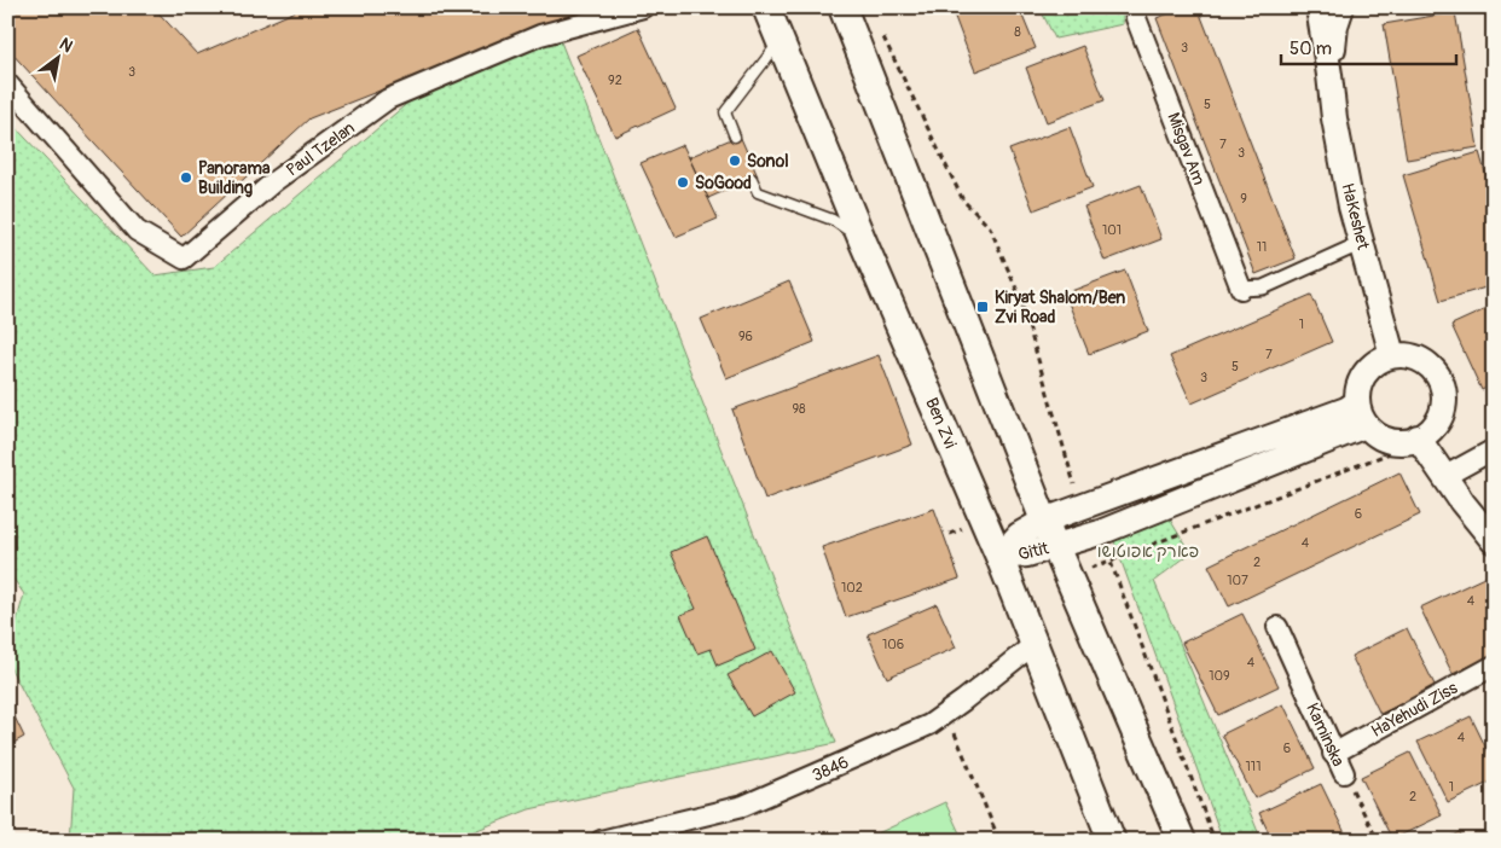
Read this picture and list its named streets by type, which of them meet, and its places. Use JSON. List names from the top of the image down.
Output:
{
  "streets": {
    "main road": ["Ben Zvi"],
    "street": [
      "Paul Tzelan",
      "Misgav Am",
      "HaKeshet",
      "Gitit",
      "HaYehudi Ziss",
      "Kaminska",
      "3846"
    ]
  },
  "crossings": [
    ["HaKeshet", "Gitit"],
    ["Ben Zvi", "Gitit"],
    ["Ben Zvi", "3846"],
    ["HaYehudi Ziss", "Kaminska"]
  ],
  "parks": ["פארק אפוטושו"],
  "places": {
    "other": ["Sonol", "Panorama Building", "SoGood"],
    "transit": ["Kiryat Shalom/Ben Zvi Road"]
  },
  "house_numbers": [
    "8",
    "3",
    "3",
    "92",
    "5",
    "7",
    "3",
    "9",
    "101",
    "11",
    "1",
    "96",
    "7",
    "5",
    "3",
    "98",
    "6",
    "4",
    "2",
    "107",
    "102",
    "4",
    "106",
    "4",
    "109",
    "4",
    "6",
    "111",
    "1",
    "2"
  ],
  "scale_bar": "50 m",
  "north": "top right"
}
